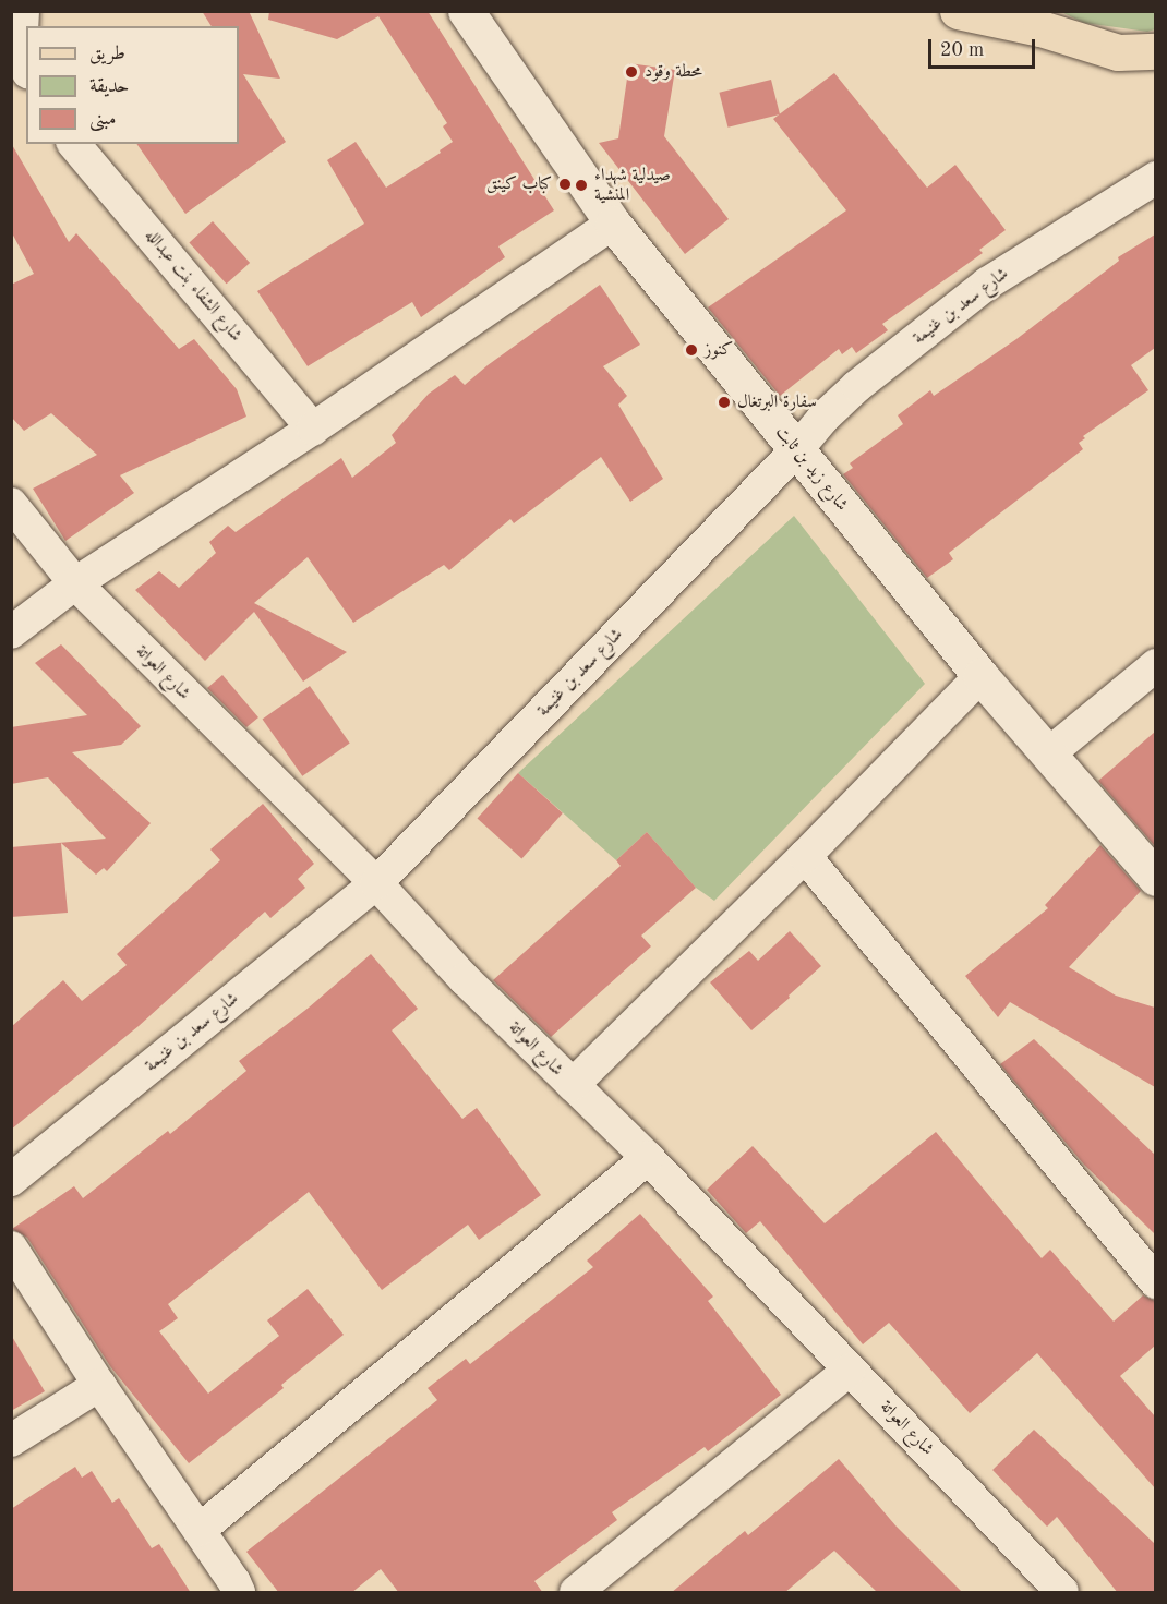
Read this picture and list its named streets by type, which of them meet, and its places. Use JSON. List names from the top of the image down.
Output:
{
  "streets": {
    "street": [
      "شارع الشفاء بنت عبدالله",
      "شارع سعد بن غنيمة",
      "شارع زيد بن ثابت",
      "شارع العواتة"
    ]
  },
  "crossings": [
    ["شارع سعد بن غنيمة", "شارع زيد بن ثابت"],
    ["شارع سعد بن غنيمة", "شارع العواتة"]
  ],
  "places": [
    "محطة وقود",
    "كباب كينق",
    "صيدلية شهداء المنشية",
    "كنوز",
    "سفارة البرتغال"
  ],
  "legend": ["طريق", "حديقة", "مبنى"],
  "scale_bar": "20 m"
}
